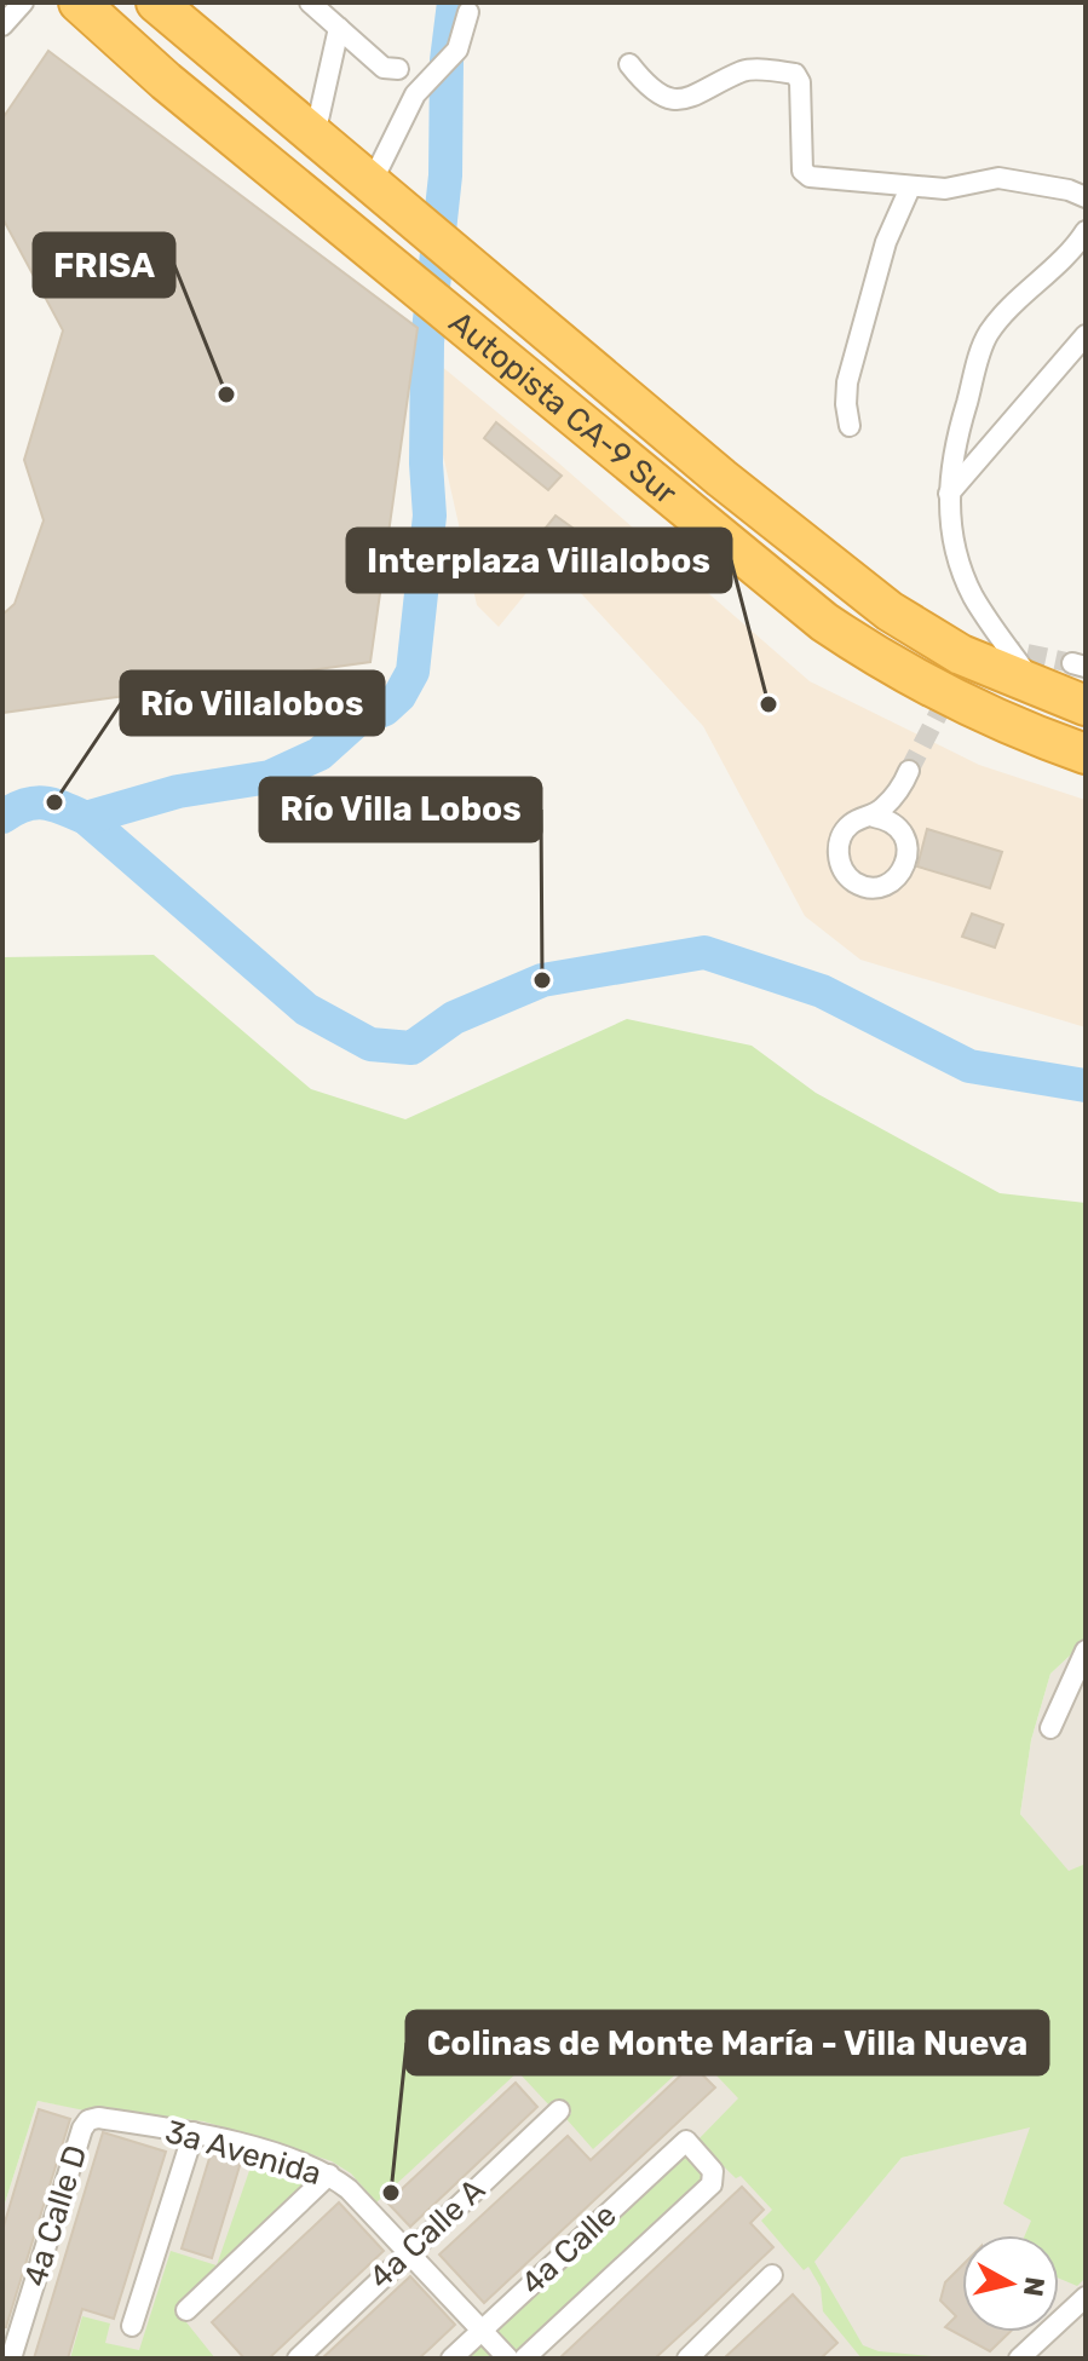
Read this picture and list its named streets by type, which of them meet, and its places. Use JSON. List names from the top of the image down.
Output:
{
  "streets": {
    "highway": ["Autopista CA-9 Sur"],
    "street": [
      "3a Avenida",
      "4a Calle D",
      "4a Calle A",
      "4a Calle"
    ]
  },
  "crossings": [
    ["3a Avenida", "4a Calle D"],
    ["3a Avenida", "4a Calle A"],
    ["3a Avenida", "4a Calle"]
  ],
  "places": [
    "FRISA",
    "Interplaza Villalobos",
    "Río Villalobos",
    "Río Villa Lobos",
    "Colinas de Monte María - Villa Nueva"
  ],
  "north": "right"
}
